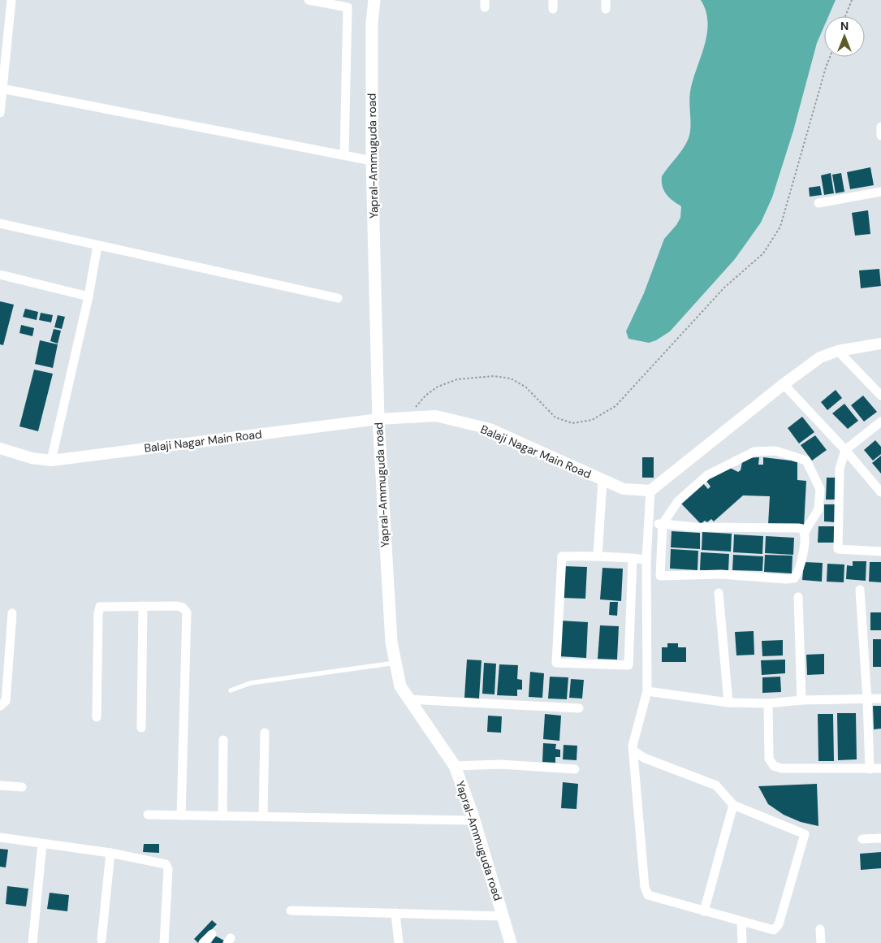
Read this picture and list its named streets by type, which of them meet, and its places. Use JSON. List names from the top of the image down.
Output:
{
  "streets": {
    "main road": ["Yapral-Ammuguda road"],
    "street": ["Balaji Nagar Main Road"]
  },
  "crossings": [
    ["Yapral-Ammuguda road", "Balaji Nagar Main Road"]
  ],
  "north": "top"
}
